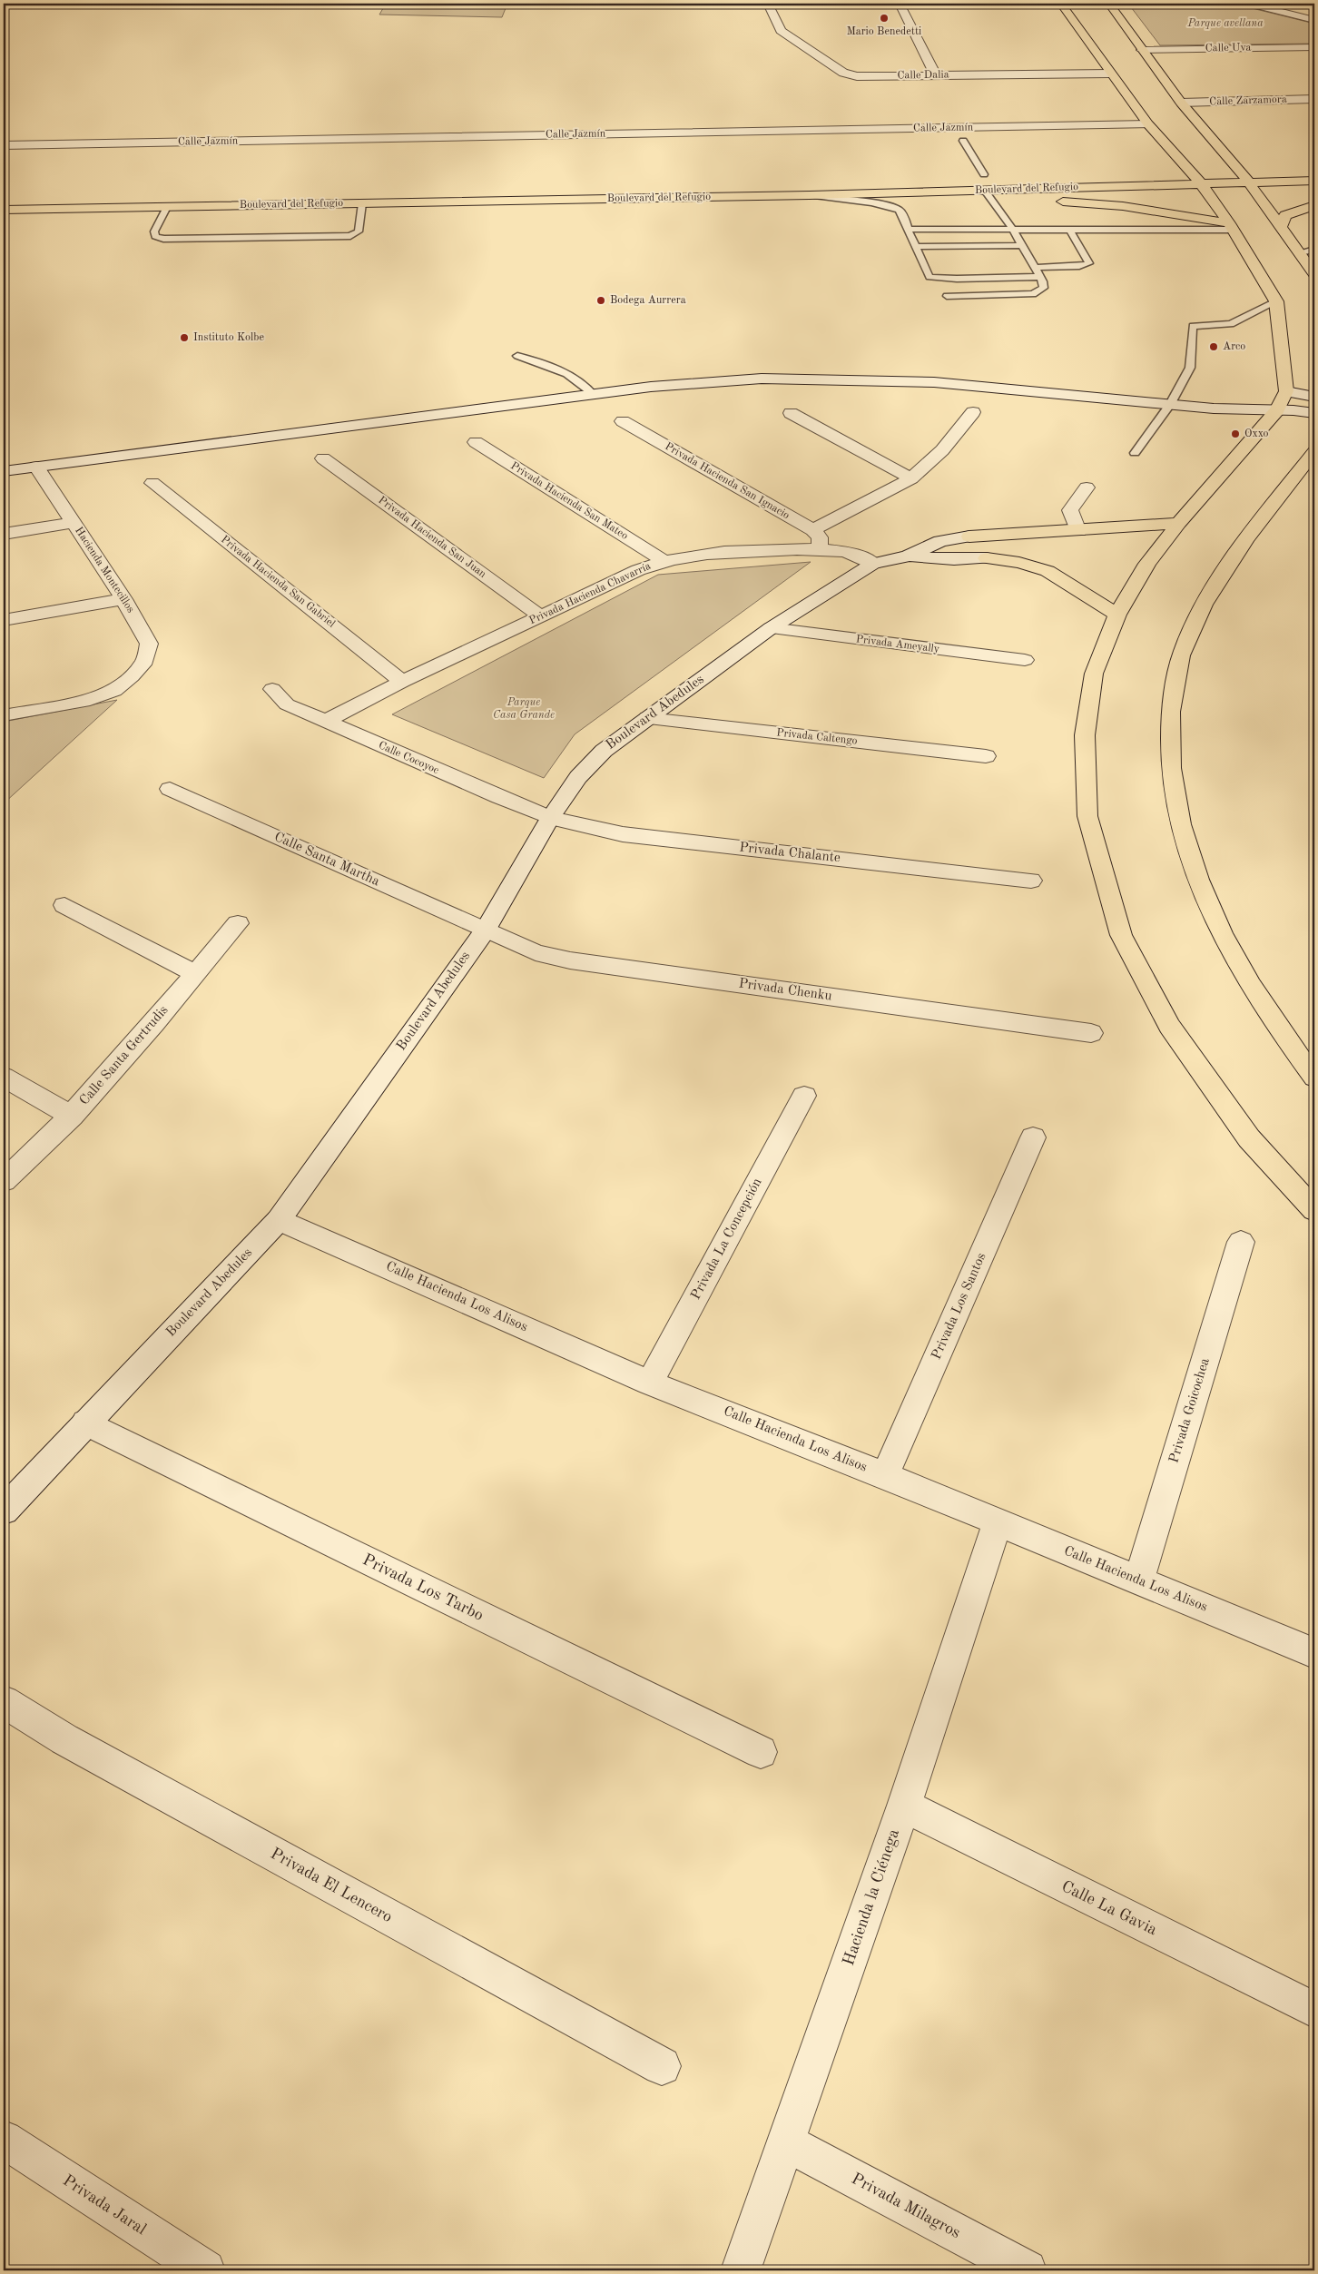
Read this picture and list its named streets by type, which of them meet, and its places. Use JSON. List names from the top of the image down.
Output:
{
  "streets": {
    "main road": ["Boulevard del Refugio"],
    "street": [
      "Calle Uva",
      "Calle Dalia",
      "Calle Zarzamora",
      "Calle Jazmín",
      "Privada Hacienda San Ignacio",
      "Privada Hacienda San Mateo",
      "Privada Hacienda San Juan",
      "Hacienda Montecillos",
      "Privada Hacienda San Gabriel",
      "Privada Hacienda Chavarría",
      "Privada Ameyally",
      "Boulevard Abedules",
      "Privada Caltengo",
      "Calle Cocoyoc",
      "Privada Chalante",
      "Calle Santa Martha",
      "Privada Chenku",
      "Calle Santa Gertrudis",
      "Privada La Concepción",
      "Calle Hacienda Los Alisos",
      "Privada Los Santos",
      "Privada Goicochea",
      "Privada Los Tarbo",
      "Privada El Lencero",
      "Hacienda la Ciénega",
      "Calle La Gavia",
      "Privada Jaral",
      "Privada Milagros"
    ]
  },
  "crossings": [
    ["Privada Hacienda San Mateo", "Privada Hacienda Chavarría"],
    ["Privada Hacienda San Juan", "Privada Hacienda Chavarría"],
    ["Privada Hacienda San Gabriel", "Privada Hacienda Chavarría"],
    ["Privada Hacienda Chavarría", "Boulevard Abedules"],
    ["Privada Hacienda Chavarría", "Calle Cocoyoc"],
    ["Privada Ameyally", "Boulevard Abedules"],
    ["Boulevard Abedules", "Privada Caltengo"],
    ["Boulevard Abedules", "Calle Cocoyoc"],
    ["Boulevard Abedules", "Privada Chalante"],
    ["Boulevard Abedules", "Calle Santa Martha"],
    ["Boulevard Abedules", "Privada Chenku"],
    ["Boulevard Abedules", "Calle Hacienda Los Alisos"],
    ["Boulevard Abedules", "Privada Los Tarbo"],
    ["Calle Cocoyoc", "Privada Chalante"],
    ["Calle Santa Martha", "Privada Chenku"],
    ["Privada La Concepción", "Calle Hacienda Los Alisos"],
    ["Calle Hacienda Los Alisos", "Privada Los Santos"],
    ["Calle Hacienda Los Alisos", "Privada Goicochea"],
    ["Calle Hacienda Los Alisos", "Hacienda la Ciénega"],
    ["Hacienda la Ciénega", "Calle La Gavia"],
    ["Hacienda la Ciénega", "Privada Milagros"]
  ],
  "parks": ["Parque avellana", "Parque Casa Grande"],
  "places": [
    "Mario Benedetti",
    "Bodega Aurrera",
    "Instituto Kolbe",
    "Arco",
    "Oxxo"
  ]
}
